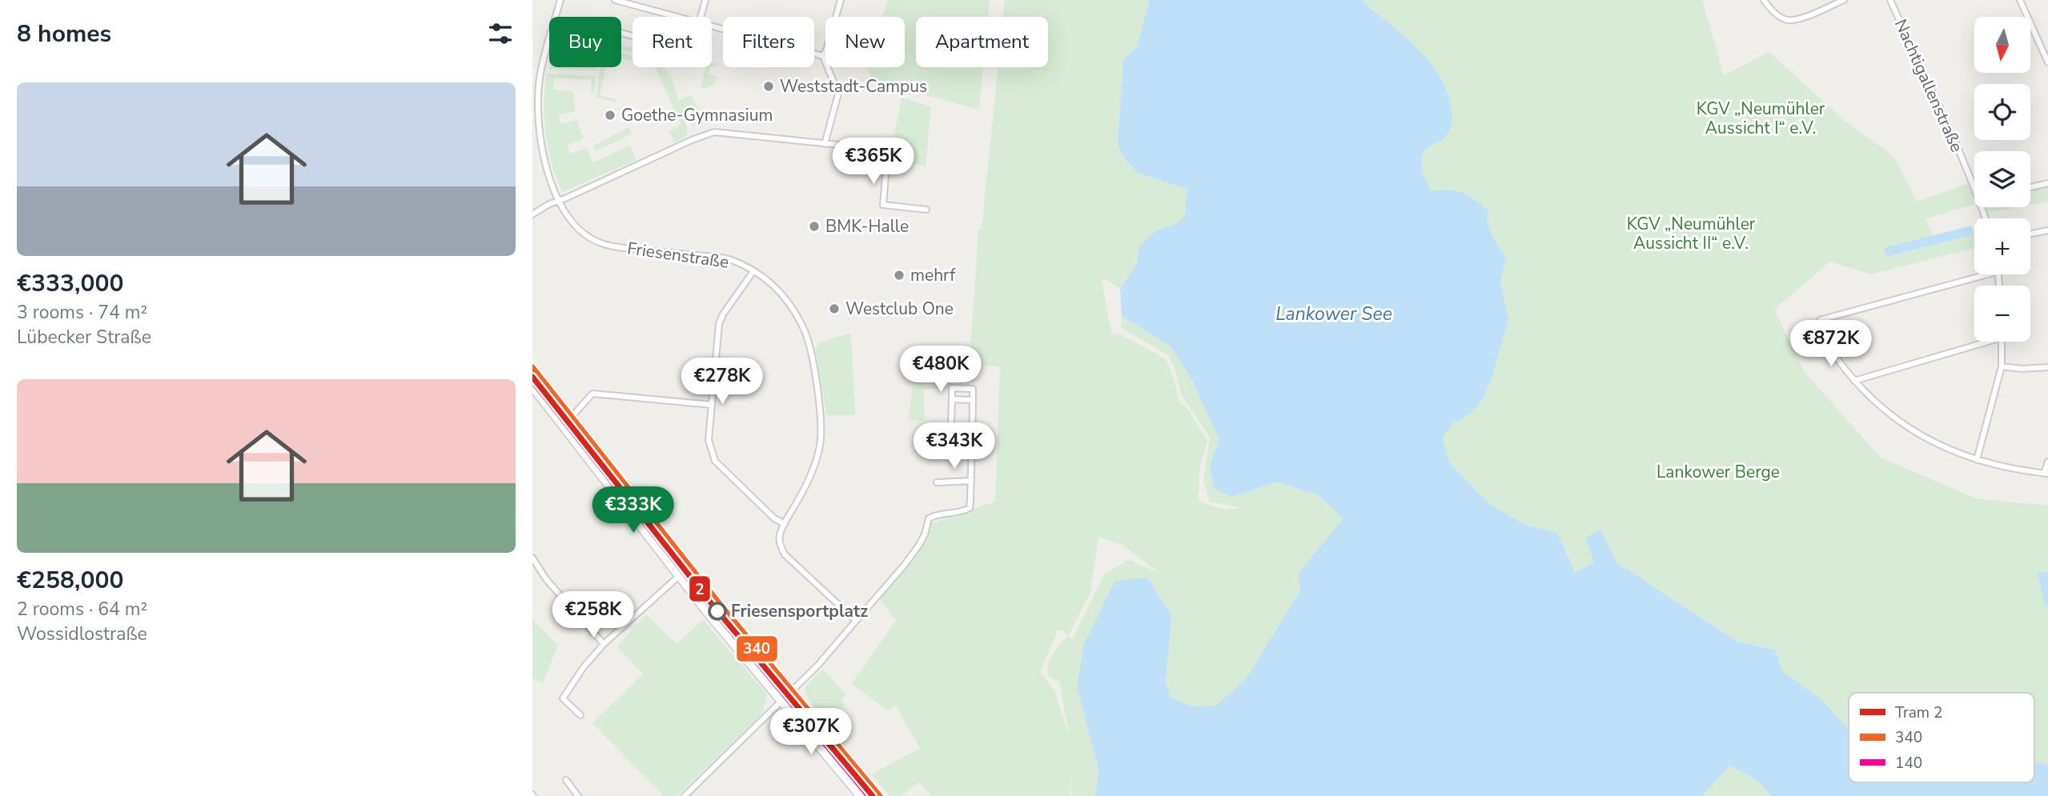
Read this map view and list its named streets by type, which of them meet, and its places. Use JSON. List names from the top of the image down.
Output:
{
  "streets": {
    "street": ["Nachtigallenstraße", "Friesenstraße"]
  },
  "water": ["Lankower See"],
  "parks": ["KGV „Neumühler Aussicht I“ e.V.", "KGV „Neumühler Aussicht II“ e.V.", "Lankower Berge"],
  "places": [
    "Weststadt-Campus",
    "Goethe-Gymnasium",
    "BMK-Halle",
    "mehrf",
    "Westclub One",
    "Friesensportplatz"
  ],
  "lines": ["transit line 340", "tram line 2", "transit line 140"],
  "legend": ["Tram 2", "340", "140"],
  "north": "bottom",
  "page": {
    "heading": "8 homes",
    "map_buttons": ["+", "−"],
    "chip": [
      "Buy",
      "Rent",
      "Filters",
      "New",
      "Apartment"
    ],
    "list": [
      {
        "name": "€333,000",
        "note": "3 rooms · 74 m² · Lübecker Straße"
      },
      {
        "name": "€258,000",
        "note": "2 rooms · 64 m² · Wossidlostraße"
      }
    ],
    "price": [
      "€365K",
      "€872K",
      "€480K",
      "€278K",
      "€343K",
      "€333K",
      "€258K",
      "€307K"
    ]
  }
}
